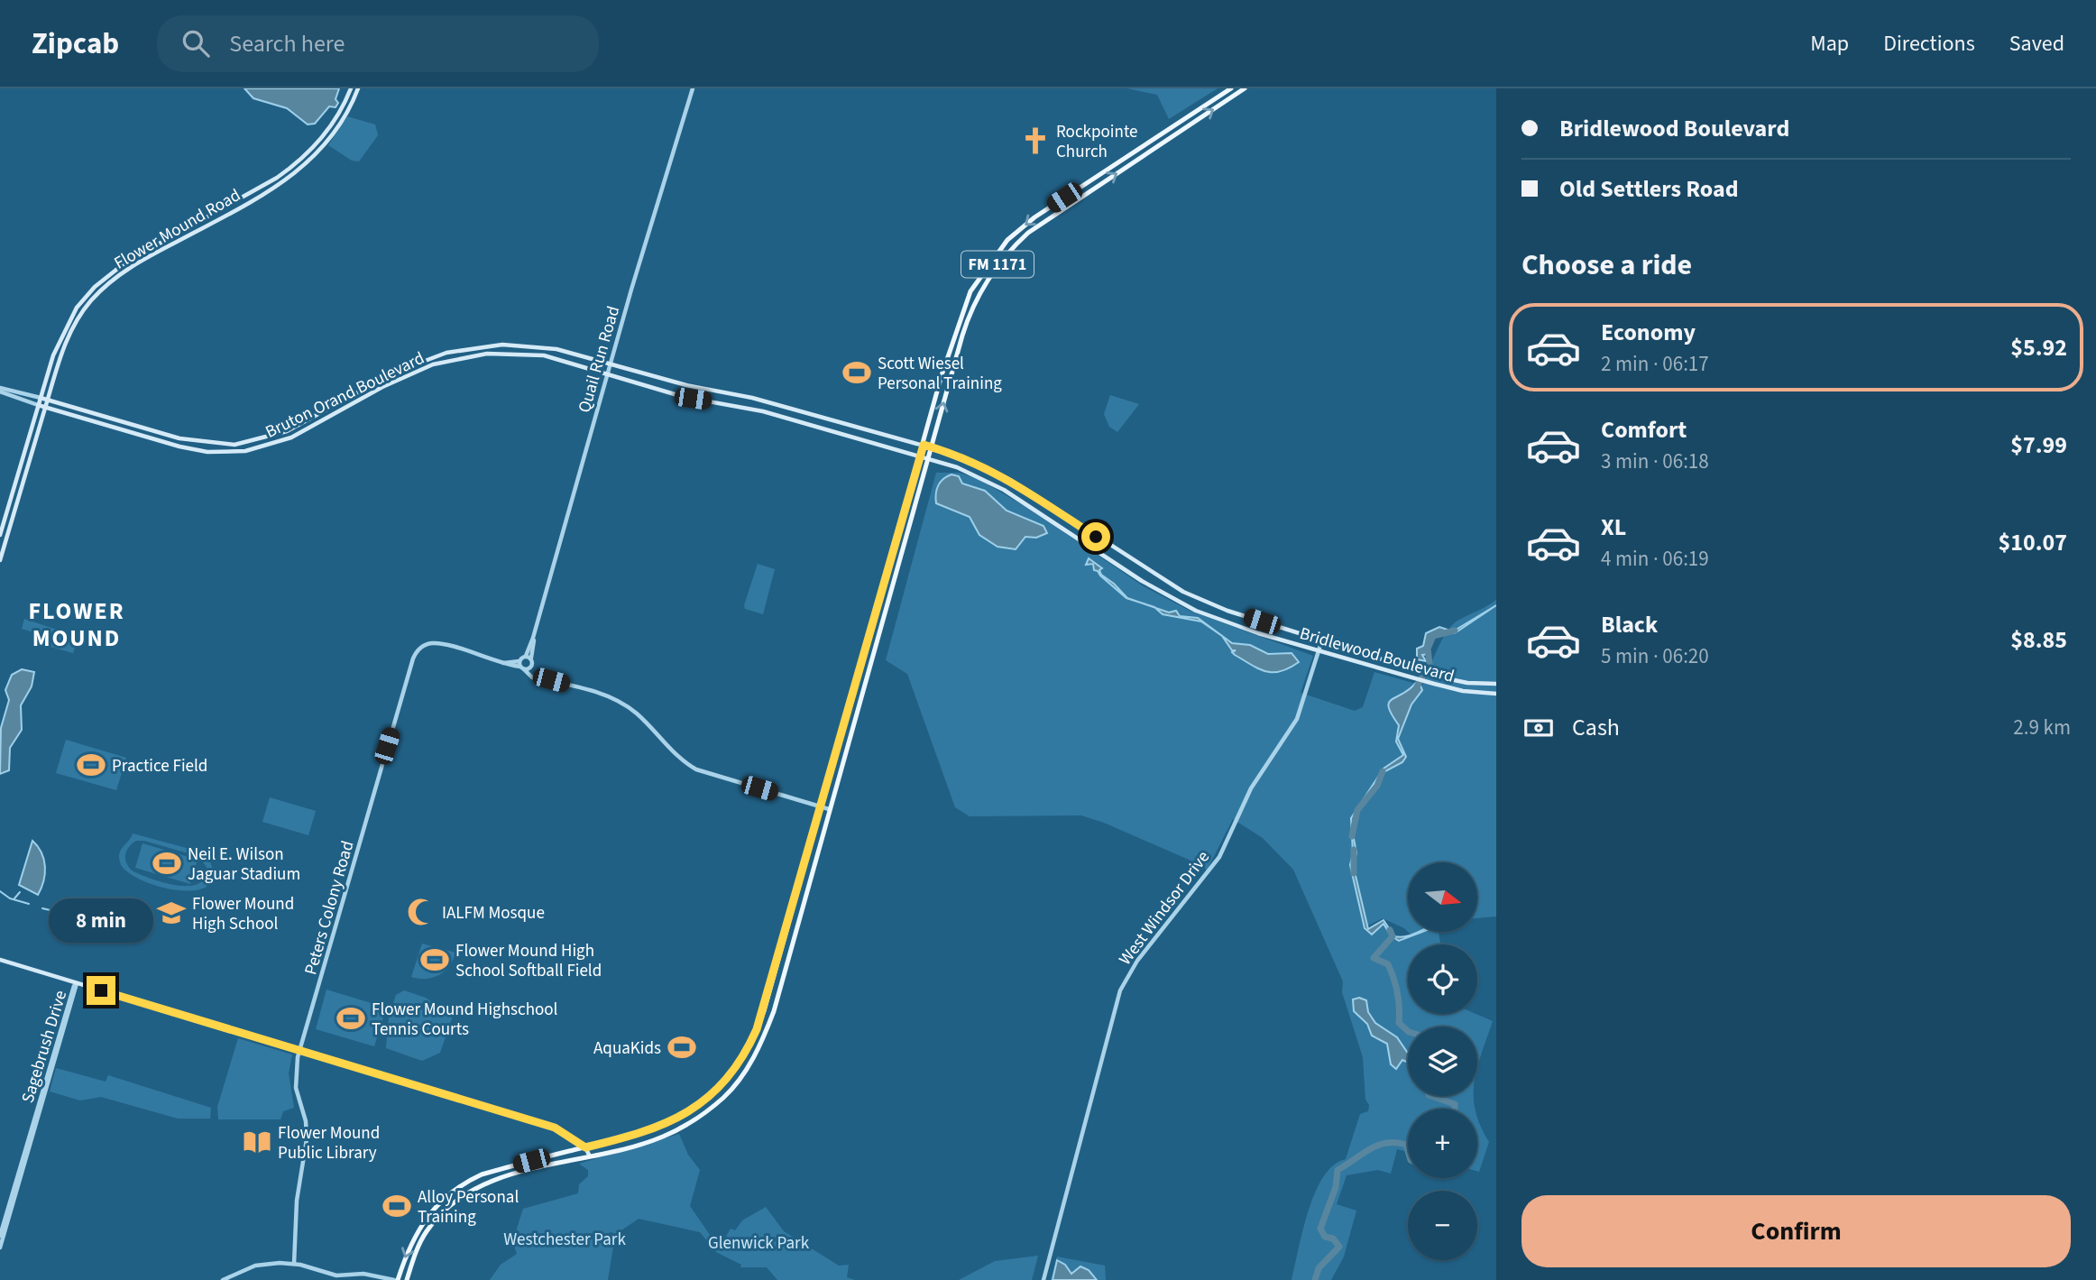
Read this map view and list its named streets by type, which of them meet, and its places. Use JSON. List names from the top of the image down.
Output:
{
  "streets": {
    "main road": [
      "Flower Mound Road",
      "FM 1171",
      "Bruton Orand Boulevard",
      "Bridlewood Boulevard"
    ],
    "street": [
      "Quail Run Road",
      "Peters Colony Road",
      "West Windsor Drive",
      "Sagebrush Drive"
    ]
  },
  "crossings": [
    ["Flower Mound Road", "Bruton Orand Boulevard"],
    ["FM 1171", "Bruton Orand Boulevard"],
    ["FM 1171", "Bridlewood Boulevard"],
    ["Quail Run Road", "Bruton Orand Boulevard"],
    ["Quail Run Road", "Peters Colony Road"],
    ["Bruton Orand Boulevard", "Bridlewood Boulevard"],
    ["Bridlewood Boulevard", "West Windsor Drive"]
  ],
  "districts": ["FLOWER MOUND"],
  "parks": ["Westchester Park", "Glenwick Park"],
  "places": {
    "church": ["Rockpointe Church"],
    "sports": [
      "Scott Wiesel Personal Training",
      "Practice Field",
      "Neil E. Wilson Jaguar Stadium",
      "Flower Mound High School Softball Field",
      "Flower Mound Highschool Tennis Courts",
      "AquaKids",
      "Alloy Personal Training"
    ],
    "mosque": ["IALFM Mosque"],
    "school or university": ["Flower Mound High School"],
    "library": ["Flower Mound Public Library"]
  },
  "north": "right",
  "page": {
    "header": "Zipcab",
    "search": "Search here",
    "nav": ["Map", "Directions", "Saved"],
    "banner": ["Bridlewood Boulevard", "Old Settlers Road"],
    "heading": "Choose a ride",
    "list": [
      {
        "name": "Economy",
        "note": "2 min · 06:17",
        "value": "$5.92"
      },
      {
        "name": "Comfort",
        "note": "3 min · 06:18",
        "value": "$7.99"
      },
      {
        "name": "XL",
        "note": "4 min · 06:19",
        "value": "$10.07"
      },
      {
        "name": "Black",
        "note": "5 min · 06:20",
        "value": "$8.85"
      }
    ],
    "pay": ["Cash", "2.9 km"],
    "map_buttons": ["+", "−"],
    "bubble": "8 min",
    "buttons": "Confirm"
  }
}
